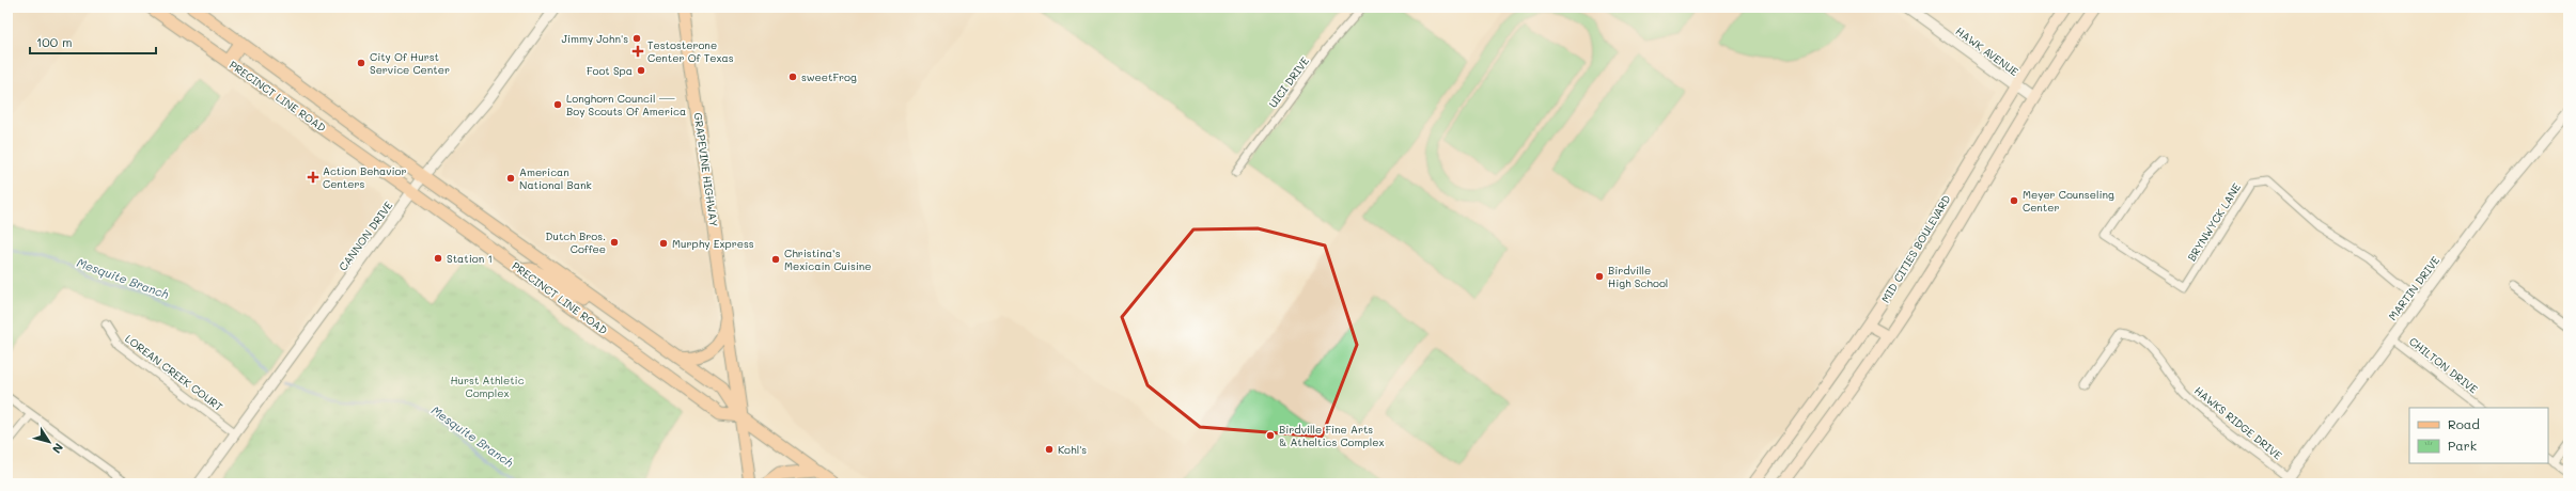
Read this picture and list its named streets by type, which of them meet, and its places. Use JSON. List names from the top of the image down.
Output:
{
  "streets": {
    "main road": ["PRECINCT LINE ROAD", "GRAPEVINE HIGHWAY", "MID CITIES BOULEVARD"],
    "street": [
      "HAWK AVENUE",
      "UICI DRIVE",
      "BRYNWYCK LANE",
      "CANNON DRIVE",
      "MARTIN DRIVE",
      "CHILTON DRIVE",
      "LOREAN CREEK COURT",
      "HAWKS RIDGE DRIVE"
    ]
  },
  "crossings": [
    ["HAWK AVENUE", "MID CITIES BOULEVARD"],
    ["PRECINCT LINE ROAD", "GRAPEVINE HIGHWAY"],
    ["PRECINCT LINE ROAD", "CANNON DRIVE"],
    ["BRYNWYCK LANE", "MARTIN DRIVE"],
    ["CANNON DRIVE", "LOREAN CREEK COURT"],
    ["MARTIN DRIVE", "CHILTON DRIVE"],
    ["MARTIN DRIVE", "HAWKS RIDGE DRIVE"]
  ],
  "water": ["Mesquite Branch"],
  "parks": ["Hurst Athletic Complex"],
  "places": {
    "other": [
      "Jimmy John's",
      "City Of Hurst Service Center",
      "Foot Spa",
      "sweetFrog",
      "Longhorn Council — Boy Scouts Of America",
      "American National Bank",
      "Meyer Counseling Center",
      "Dutch Bros. Coffee",
      "Murphy Express",
      "Station 1",
      "Christina’s Mexicain Cuisine",
      "Birdville High School",
      "Birdville Fine Arts & Atheltics Complex",
      "Kohl's"
    ],
    "health": ["Testosterone Center Of Texas", "Action Behavior Centers"]
  },
  "legend": ["Road", "Park"],
  "scale_bar": "100 m",
  "north": "bottom right"
}
